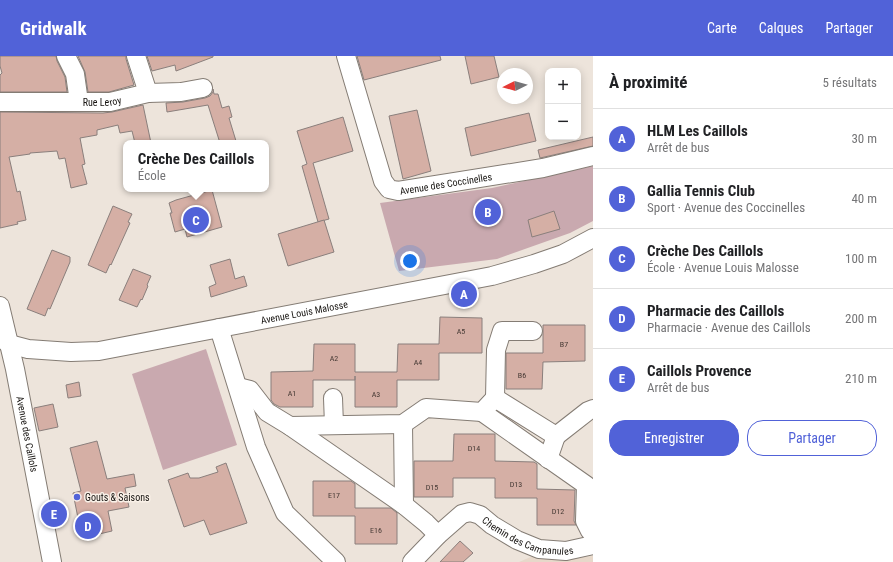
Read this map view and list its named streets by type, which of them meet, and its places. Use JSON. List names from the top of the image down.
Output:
{
  "streets": {
    "street": [
      "Rue Leroy",
      "Avenue des Coccinelles",
      "Avenue Louis Malosse",
      "Avenue des Caillols",
      "Chemin des Campanules"
    ]
  },
  "crossings": [
    ["Avenue Louis Malosse", "Avenue des Caillols"]
  ],
  "places": ["Gouts & Saisons"],
  "house_numbers": [
    "A5",
    "B7",
    "A2",
    "A4",
    "B6",
    "A1",
    "A3",
    "D14",
    "D13",
    "D15",
    "E17",
    "D12",
    "E16"
  ],
  "north": "left",
  "page": {
    "header": "Gridwalk",
    "nav": ["Carte", "Calques", "Partager"],
    "heading": ["À proximité", "5 résultats"],
    "map_buttons": ["+", "−"],
    "list": [
      {
        "mark": "A",
        "name": "HLM Les Caillols",
        "note": "Arrêt de bus",
        "value": "30 m"
      },
      {
        "mark": "B",
        "name": "Gallia Tennis Club",
        "note": "Sport · Avenue des Coccinelles",
        "value": "40 m"
      },
      {
        "mark": "C",
        "name": "Crèche Des Caillols",
        "note": "École · Avenue Louis Malosse",
        "value": "100 m"
      },
      {
        "mark": "D",
        "name": "Pharmacie des Caillols",
        "note": "Pharmacie · Avenue des Caillols",
        "value": "200 m"
      },
      {
        "mark": "E",
        "name": "Caillols Provence",
        "note": "Arrêt de bus",
        "value": "210 m"
      }
    ],
    "popup": ["Crèche Des Caillols", "École"],
    "pins": [
      "B",
      "C",
      "A",
      "E",
      "D"
    ],
    "buttons": ["Enregistrer", "Partager"]
  }
}
